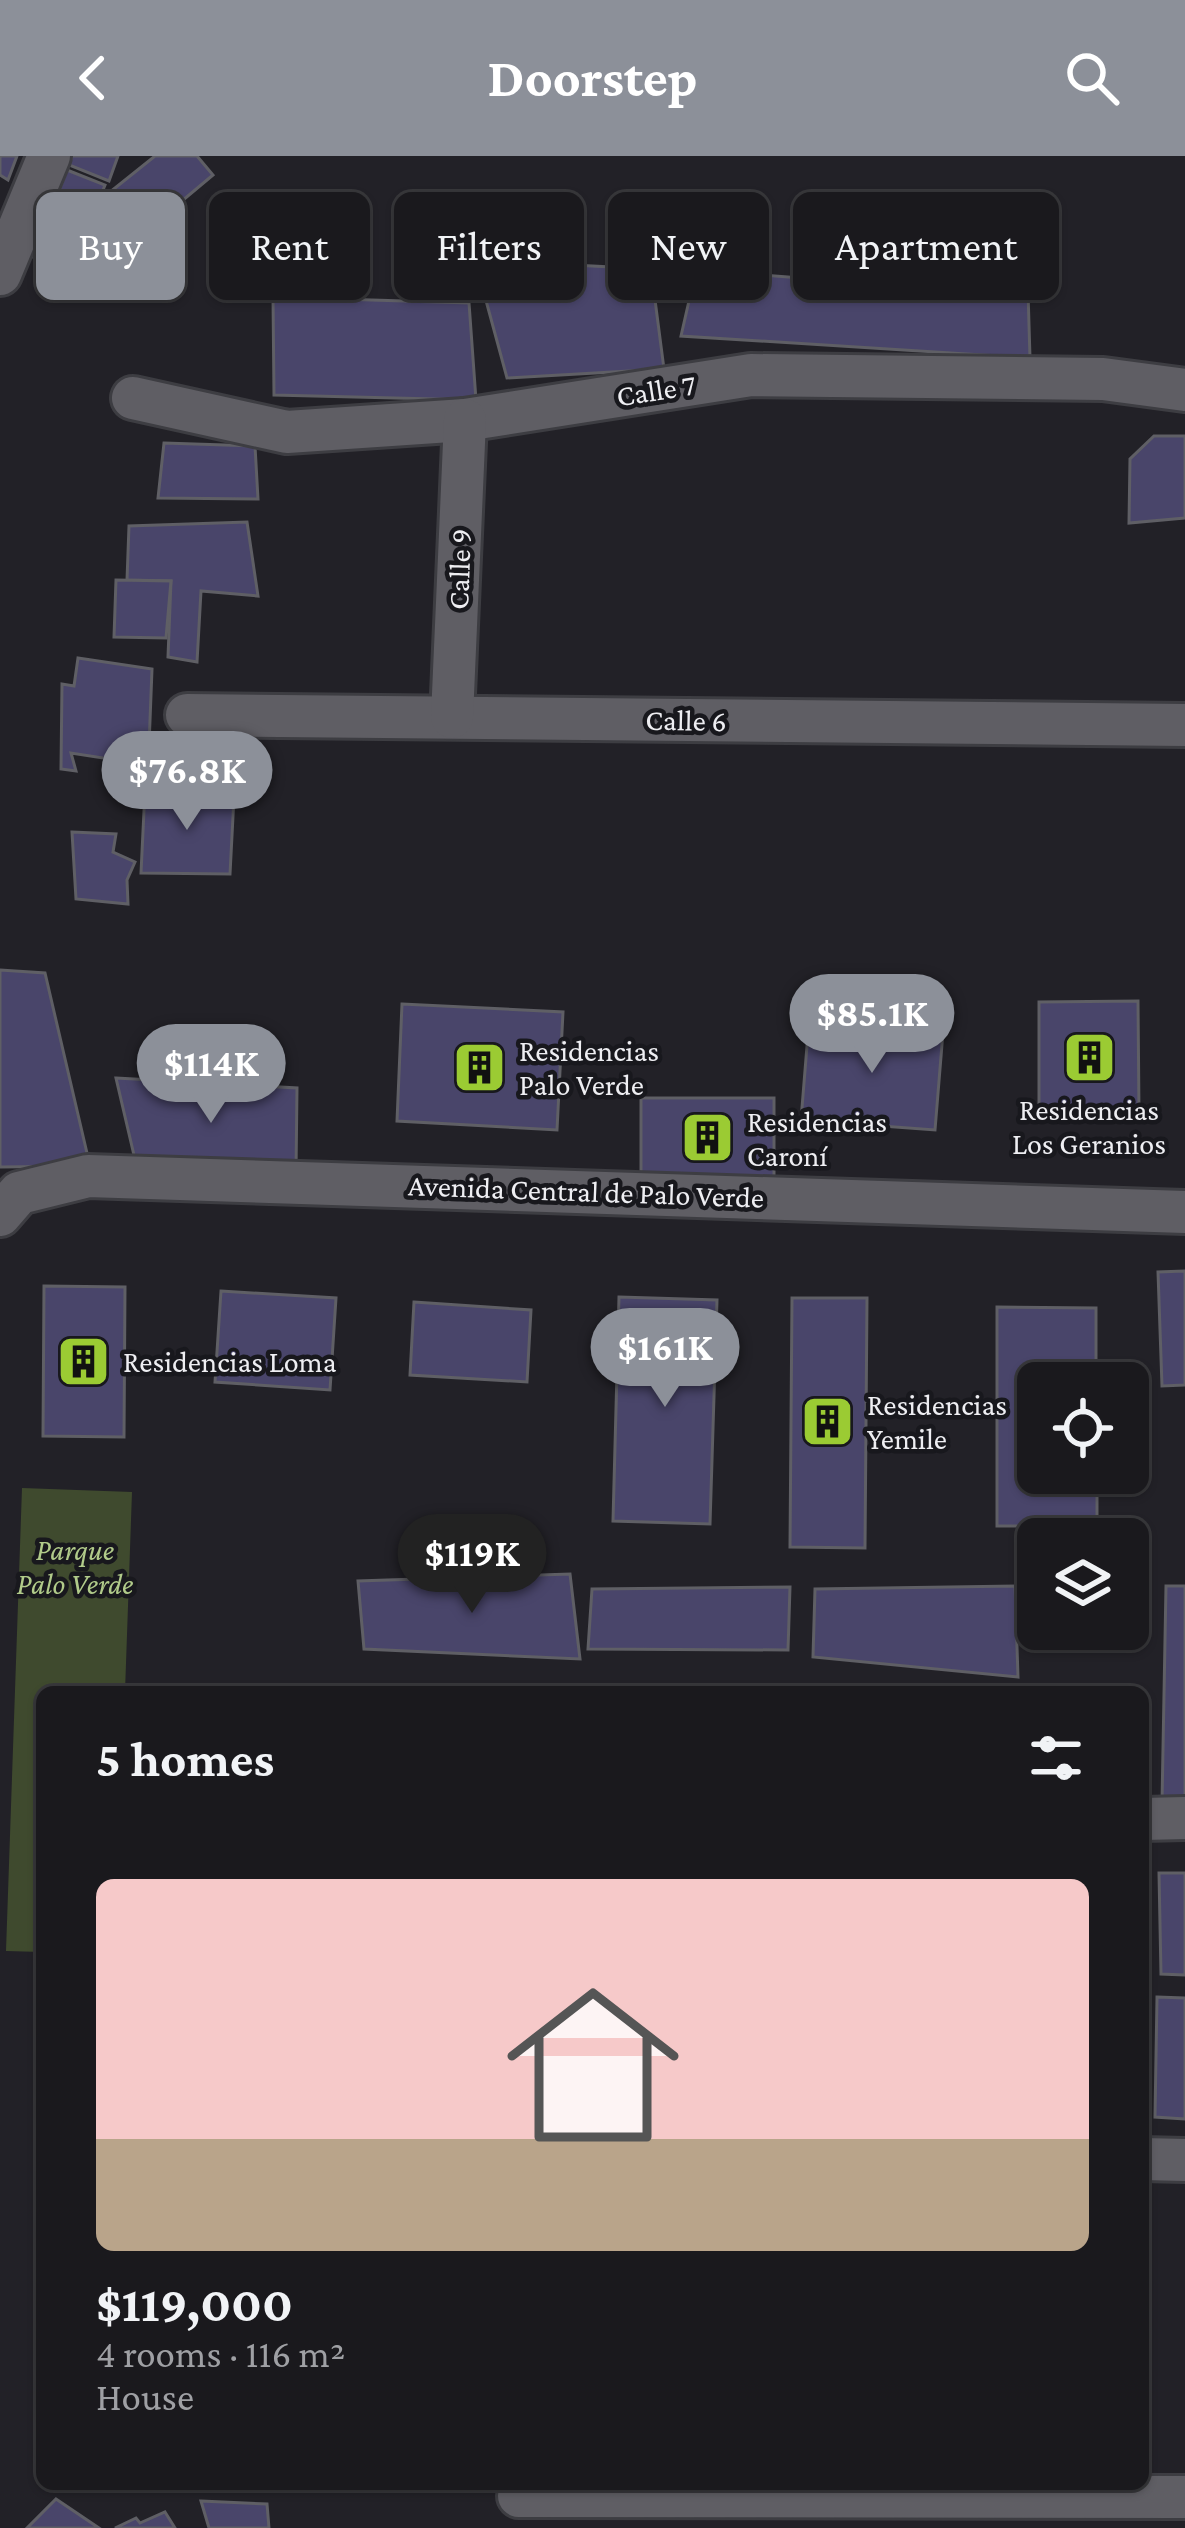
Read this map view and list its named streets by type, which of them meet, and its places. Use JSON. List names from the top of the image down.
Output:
{
  "streets": {
    "street": [
      "Calle 7",
      "Calle 9",
      "Calle 6",
      "Avenida Central de Palo Verde"
    ]
  },
  "crossings": [
    ["Calle 7", "Calle 9"],
    ["Calle 9", "Calle 6"]
  ],
  "parks": ["Parque Palo Verde"],
  "places": {
    "building": [
      "Residencias Los Geranios",
      "Residencias Palo Verde",
      "Residencias Caroní",
      "Residencias Loma",
      "Residencias Yemile"
    ]
  },
  "page": {
    "header": "Doorstep",
    "chip": [
      "Buy",
      "Rent",
      "Filters",
      "New",
      "Apartment"
    ],
    "price": [
      "$76.8K",
      "$85.1K",
      "$114K",
      "$161K",
      "$119K"
    ],
    "heading": "5 homes",
    "list": [
      {
        "name": "$119,000",
        "note": "4 rooms · 116 m² · House"
      }
    ]
  }
}
